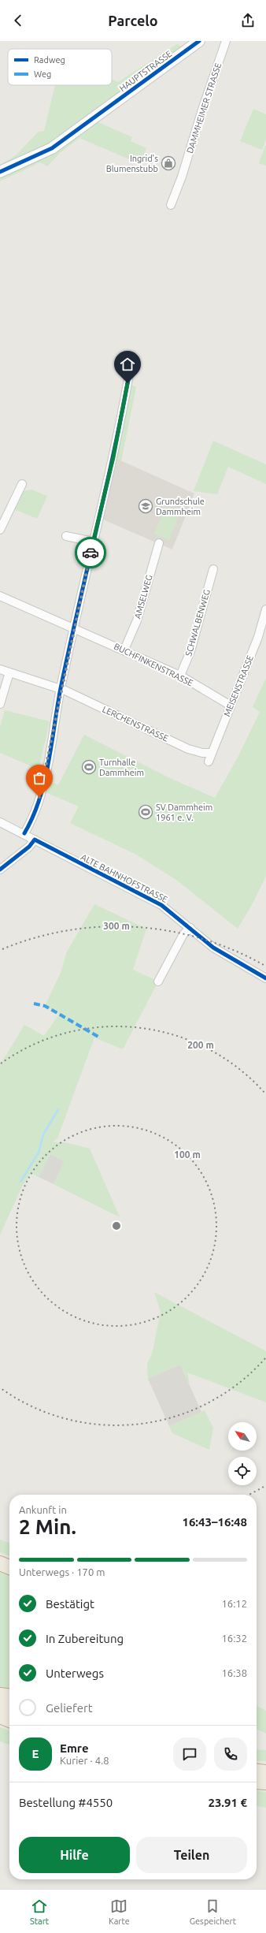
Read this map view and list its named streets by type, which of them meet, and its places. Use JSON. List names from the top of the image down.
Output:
{
  "streets": {
    "street": [
      "HAUPTSTRASSE",
      "DAMMHEIMER STRASSE",
      "AMSELWEG",
      "SCHWALBENWEG",
      "BUCHFINKENSTRASSE",
      "MEISENSTRASSE",
      "LERCHENSTRASSE",
      "ALTE BAHNHOFSTRASSE"
    ]
  },
  "crossings": [
    ["AMSELWEG", "BUCHFINKENSTRASSE"],
    ["SCHWALBENWEG", "BUCHFINKENSTRASSE"],
    ["BUCHFINKENSTRASSE", "MEISENSTRASSE"],
    ["MEISENSTRASSE", "LERCHENSTRASSE"]
  ],
  "places": {
    "shop": ["Ingrid's Blumenstubb"],
    "school or university": ["Grundschule Dammheim"],
    "sports": ["Turnhalle Dammheim", "SV Dammheim 1961 e. V."]
  },
  "legend": ["Radweg", "Weg"],
  "north": "top left",
  "page": {
    "header": "Parcelo",
    "heading": ["2 Min.", "Ankunft in", "16:43–16:48"],
    "panel": [
      "Emre",
      "Kurier · 4.8",
      "Bestellung #4550",
      "23.91 €"
    ],
    "bar": "Unterwegs · 170 m",
    "list": [
      ["Bestätigt", "16:12"],
      ["In Zubereitung", "16:32"],
      ["Unterwegs", "16:38"],
      "Geliefert"
    ],
    "round": "E",
    "buttons": ["Hilfe", "Teilen"],
    "tabs": ["Start", "Karte", "Gespeichert"]
  },
  "rings": ["300 m", "200 m", "100 m"]
}
